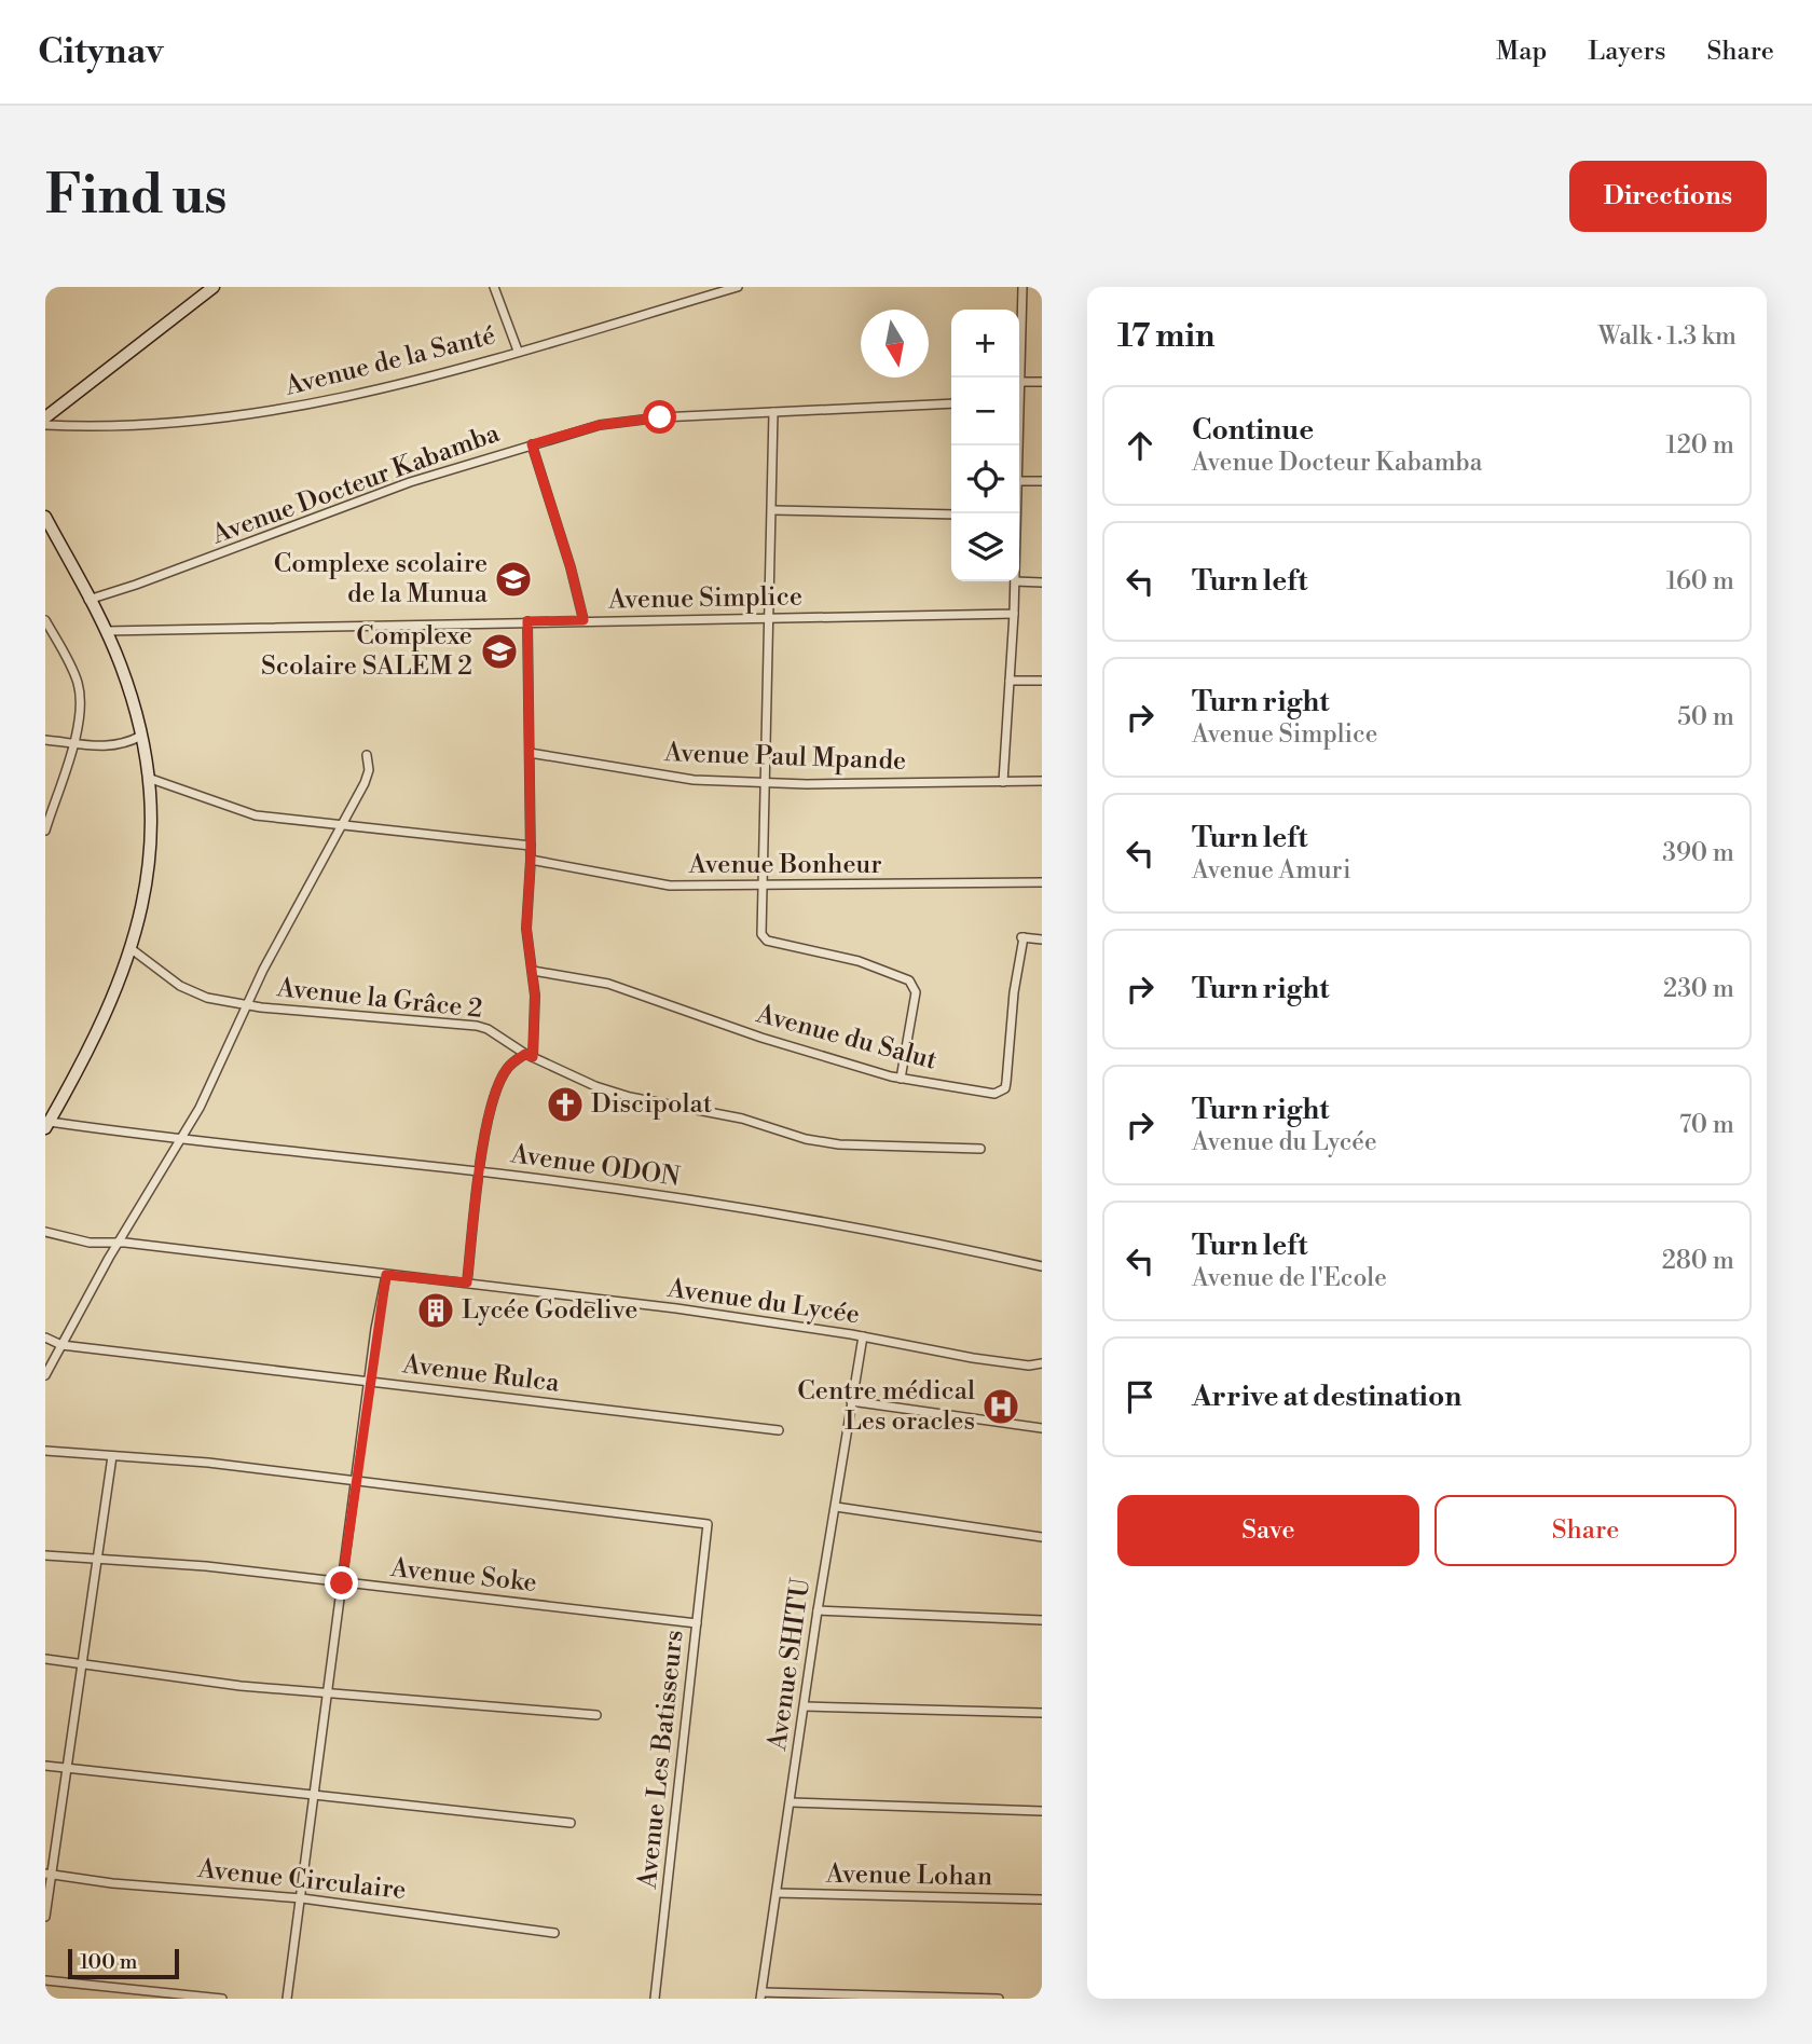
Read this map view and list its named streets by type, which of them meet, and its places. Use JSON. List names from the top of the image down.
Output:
{
  "streets": {
    "street": [
      "Avenue de la Santé",
      "Avenue Docteur Kabamba",
      "Avenue Simplice",
      "Avenue Paul Mpande",
      "Avenue Bonheur",
      "Avenue la Grâce 2",
      "Avenue du Salut",
      "Avenue ODON",
      "Avenue du Lycée",
      "Avenue Rulca",
      "Avenue Soke",
      "Avenue SHITU",
      "Avenue Les Batisseurs",
      "Avenue Lohan",
      "Avenue Circulaire"
    ]
  },
  "crossings": [
    ["Avenue du Lycée", "Avenue SHITU"],
    ["Avenue Soke", "Avenue Les Batisseurs"],
    ["Avenue SHITU", "Avenue Lohan"]
  ],
  "places": {
    "school or university": ["Complexe scolaire de la Munua", "Complexe Scolaire SALEM 2"],
    "church": ["Discipolat"],
    "building": ["Lycée Godelive"],
    "hospital": ["Centre médical Les oracles"]
  },
  "scale_bar": "100 m",
  "north": "bottom",
  "page": {
    "header": "Citynav",
    "nav": ["Map", "Layers", "Share"],
    "buttons": [
      "Directions",
      ["Save", "Share"]
    ],
    "title": "Find us",
    "heading": ["17 min", "Walk · 1.3 km"],
    "map_buttons": ["+", "−"],
    "list": [
      ["Continue", "Avenue Docteur Kabamba", "120 m"],
      ["Turn left", "160 m"],
      ["Turn right", "Avenue Simplice", "50 m"],
      ["Turn left", "Avenue Amuri", "390 m"],
      ["Turn right", "230 m"],
      ["Turn right", "Avenue du Lycée", "70 m"],
      ["Turn left", "Avenue de l'Ecole", "280 m"],
      "Arrive at destination"
    ],
    "scale": "100 m"
  }
}
